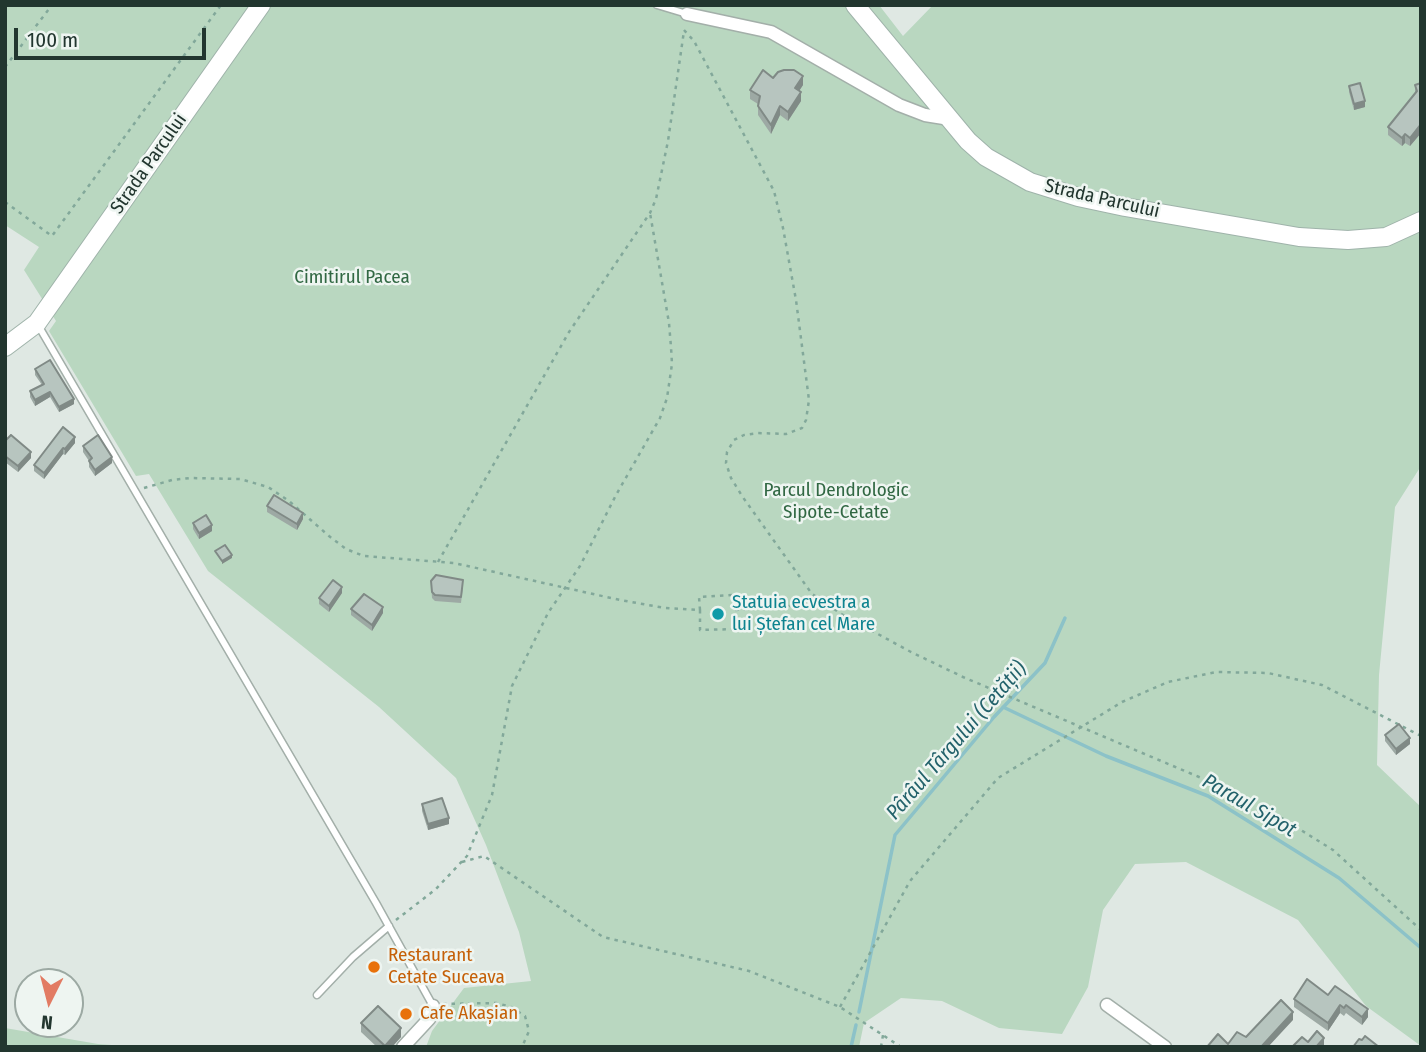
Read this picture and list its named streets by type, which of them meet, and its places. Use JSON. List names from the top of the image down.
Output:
{
  "streets": {
    "main road": ["Strada Parcului"]
  },
  "water": ["Pârâul Târgului (Cetății)", "Paraul Sipot"],
  "parks": ["Cimitirul Pacea", "Parcul Dendrologic Sipote-Cetate"],
  "places": ["Statuia ecvestra a lui Ștefan cel Mare", "Restaurant Cetate Suceava", "Cafe Akașian"],
  "scale_bar": "100 m",
  "north": "bottom"
}
